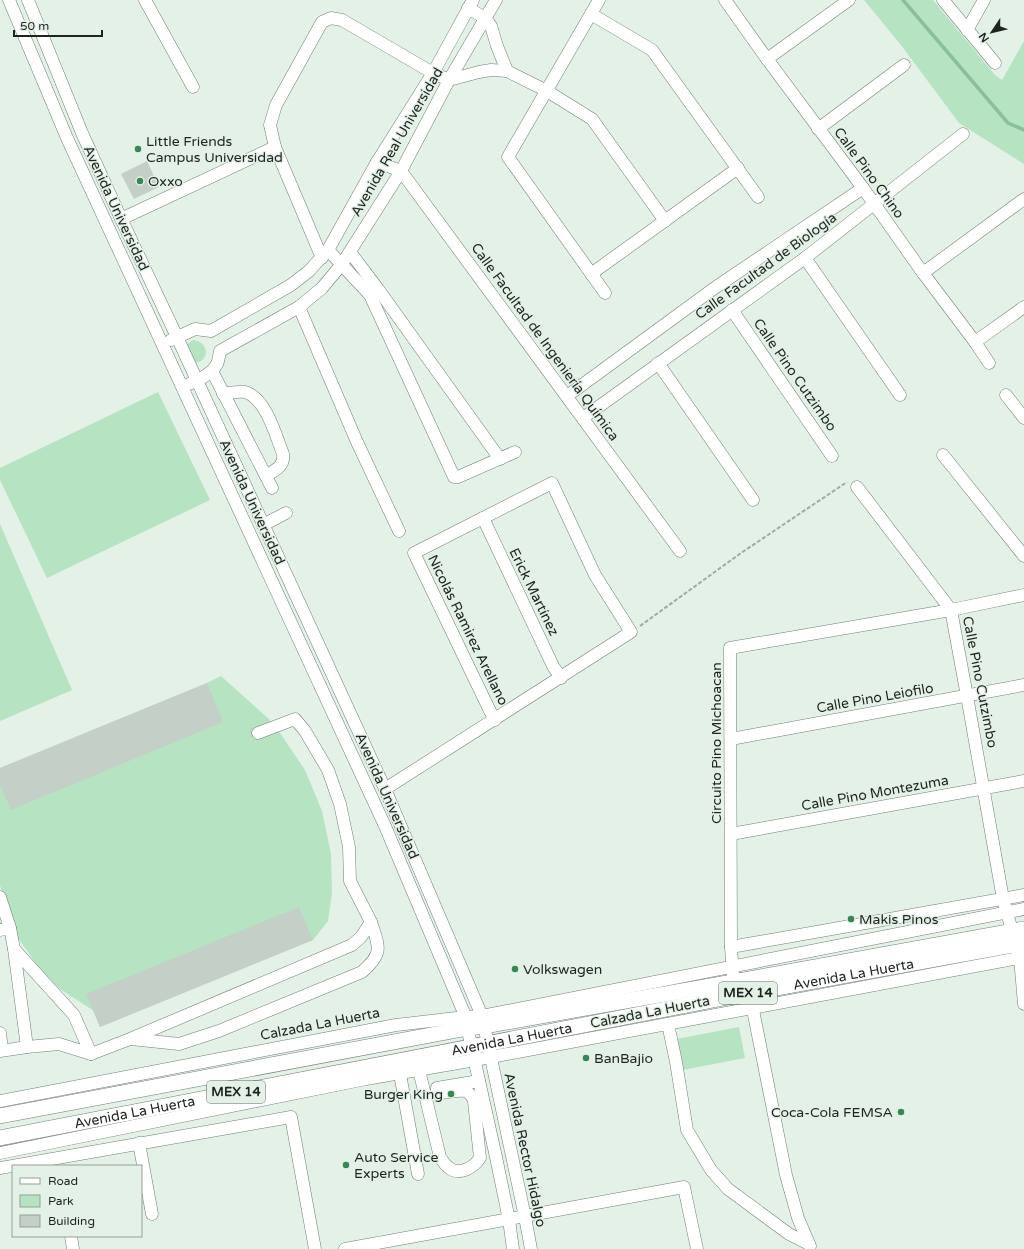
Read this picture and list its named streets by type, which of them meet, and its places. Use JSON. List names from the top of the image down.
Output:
{
  "streets": {
    "main road": ["Avenida La Huerta", "MEX 14"],
    "street": [
      "Avenida Real Universidad",
      "Calle Pino Chino",
      "Avenida Universidad",
      "Calle Facultad de Biología",
      "Calle Facultad de Ingenierίa Quίmica",
      "Calle Pino Cutzimbo",
      "Erick Martínez",
      "Nicolás Ramirez Arellano",
      "Calle Pino Leiofilo",
      "Circuito Pino Michoacan",
      "Calle Pino Montezuma",
      "Calzada La Huerta",
      "Avenida Rector Hidalgo"
    ]
  },
  "crossings": [
    ["Avenida Real Universidad", "Avenida Universidad"],
    ["Avenida Real Universidad", "Calle Facultad de Ingenierίa Quίmica"],
    ["Calle Pino Chino", "Calle Facultad de Biología"],
    ["Avenida Universidad", "Avenida La Huerta"],
    ["Avenida Universidad", "Calzada La Huerta"],
    ["Avenida Universidad", "Avenida Rector Hidalgo"],
    ["Calle Facultad de Biología", "Calle Facultad de Ingenierίa Quίmica"],
    ["Calle Facultad de Biología", "Calle Pino Cutzimbo"],
    ["Calle Pino Cutzimbo", "Calle Pino Leiofilo"],
    ["Calle Pino Cutzimbo", "Circuito Pino Michoacan"],
    ["Calle Pino Cutzimbo", "Calle Pino Montezuma"],
    ["Calle Pino Cutzimbo", "Avenida La Huerta"],
    ["Calle Pino Cutzimbo", "Calzada La Huerta"],
    ["Erick Martínez", "Nicolás Ramirez Arellano"],
    ["Calle Pino Leiofilo", "Circuito Pino Michoacan"],
    ["Circuito Pino Michoacan", "Calle Pino Montezuma"],
    ["Circuito Pino Michoacan", "Avenida La Huerta"],
    ["Circuito Pino Michoacan", "Calzada La Huerta"],
    ["Avenida La Huerta", "Calzada La Huerta"],
    ["Avenida La Huerta", "Avenida Rector Hidalgo"],
    ["Calzada La Huerta", "Avenida Rector Hidalgo"]
  ],
  "places": [
    "Little Friends Campus Universidad",
    "Oxxo",
    "Makis Pinos",
    "Volkswagen",
    "BanBajio",
    "Burger King",
    "Coca-Cola FEMSA",
    "Auto Service Experts"
  ],
  "legend": ["Road", "Park", "Building"],
  "scale_bar": "50 m",
  "north": "bottom left"
}
